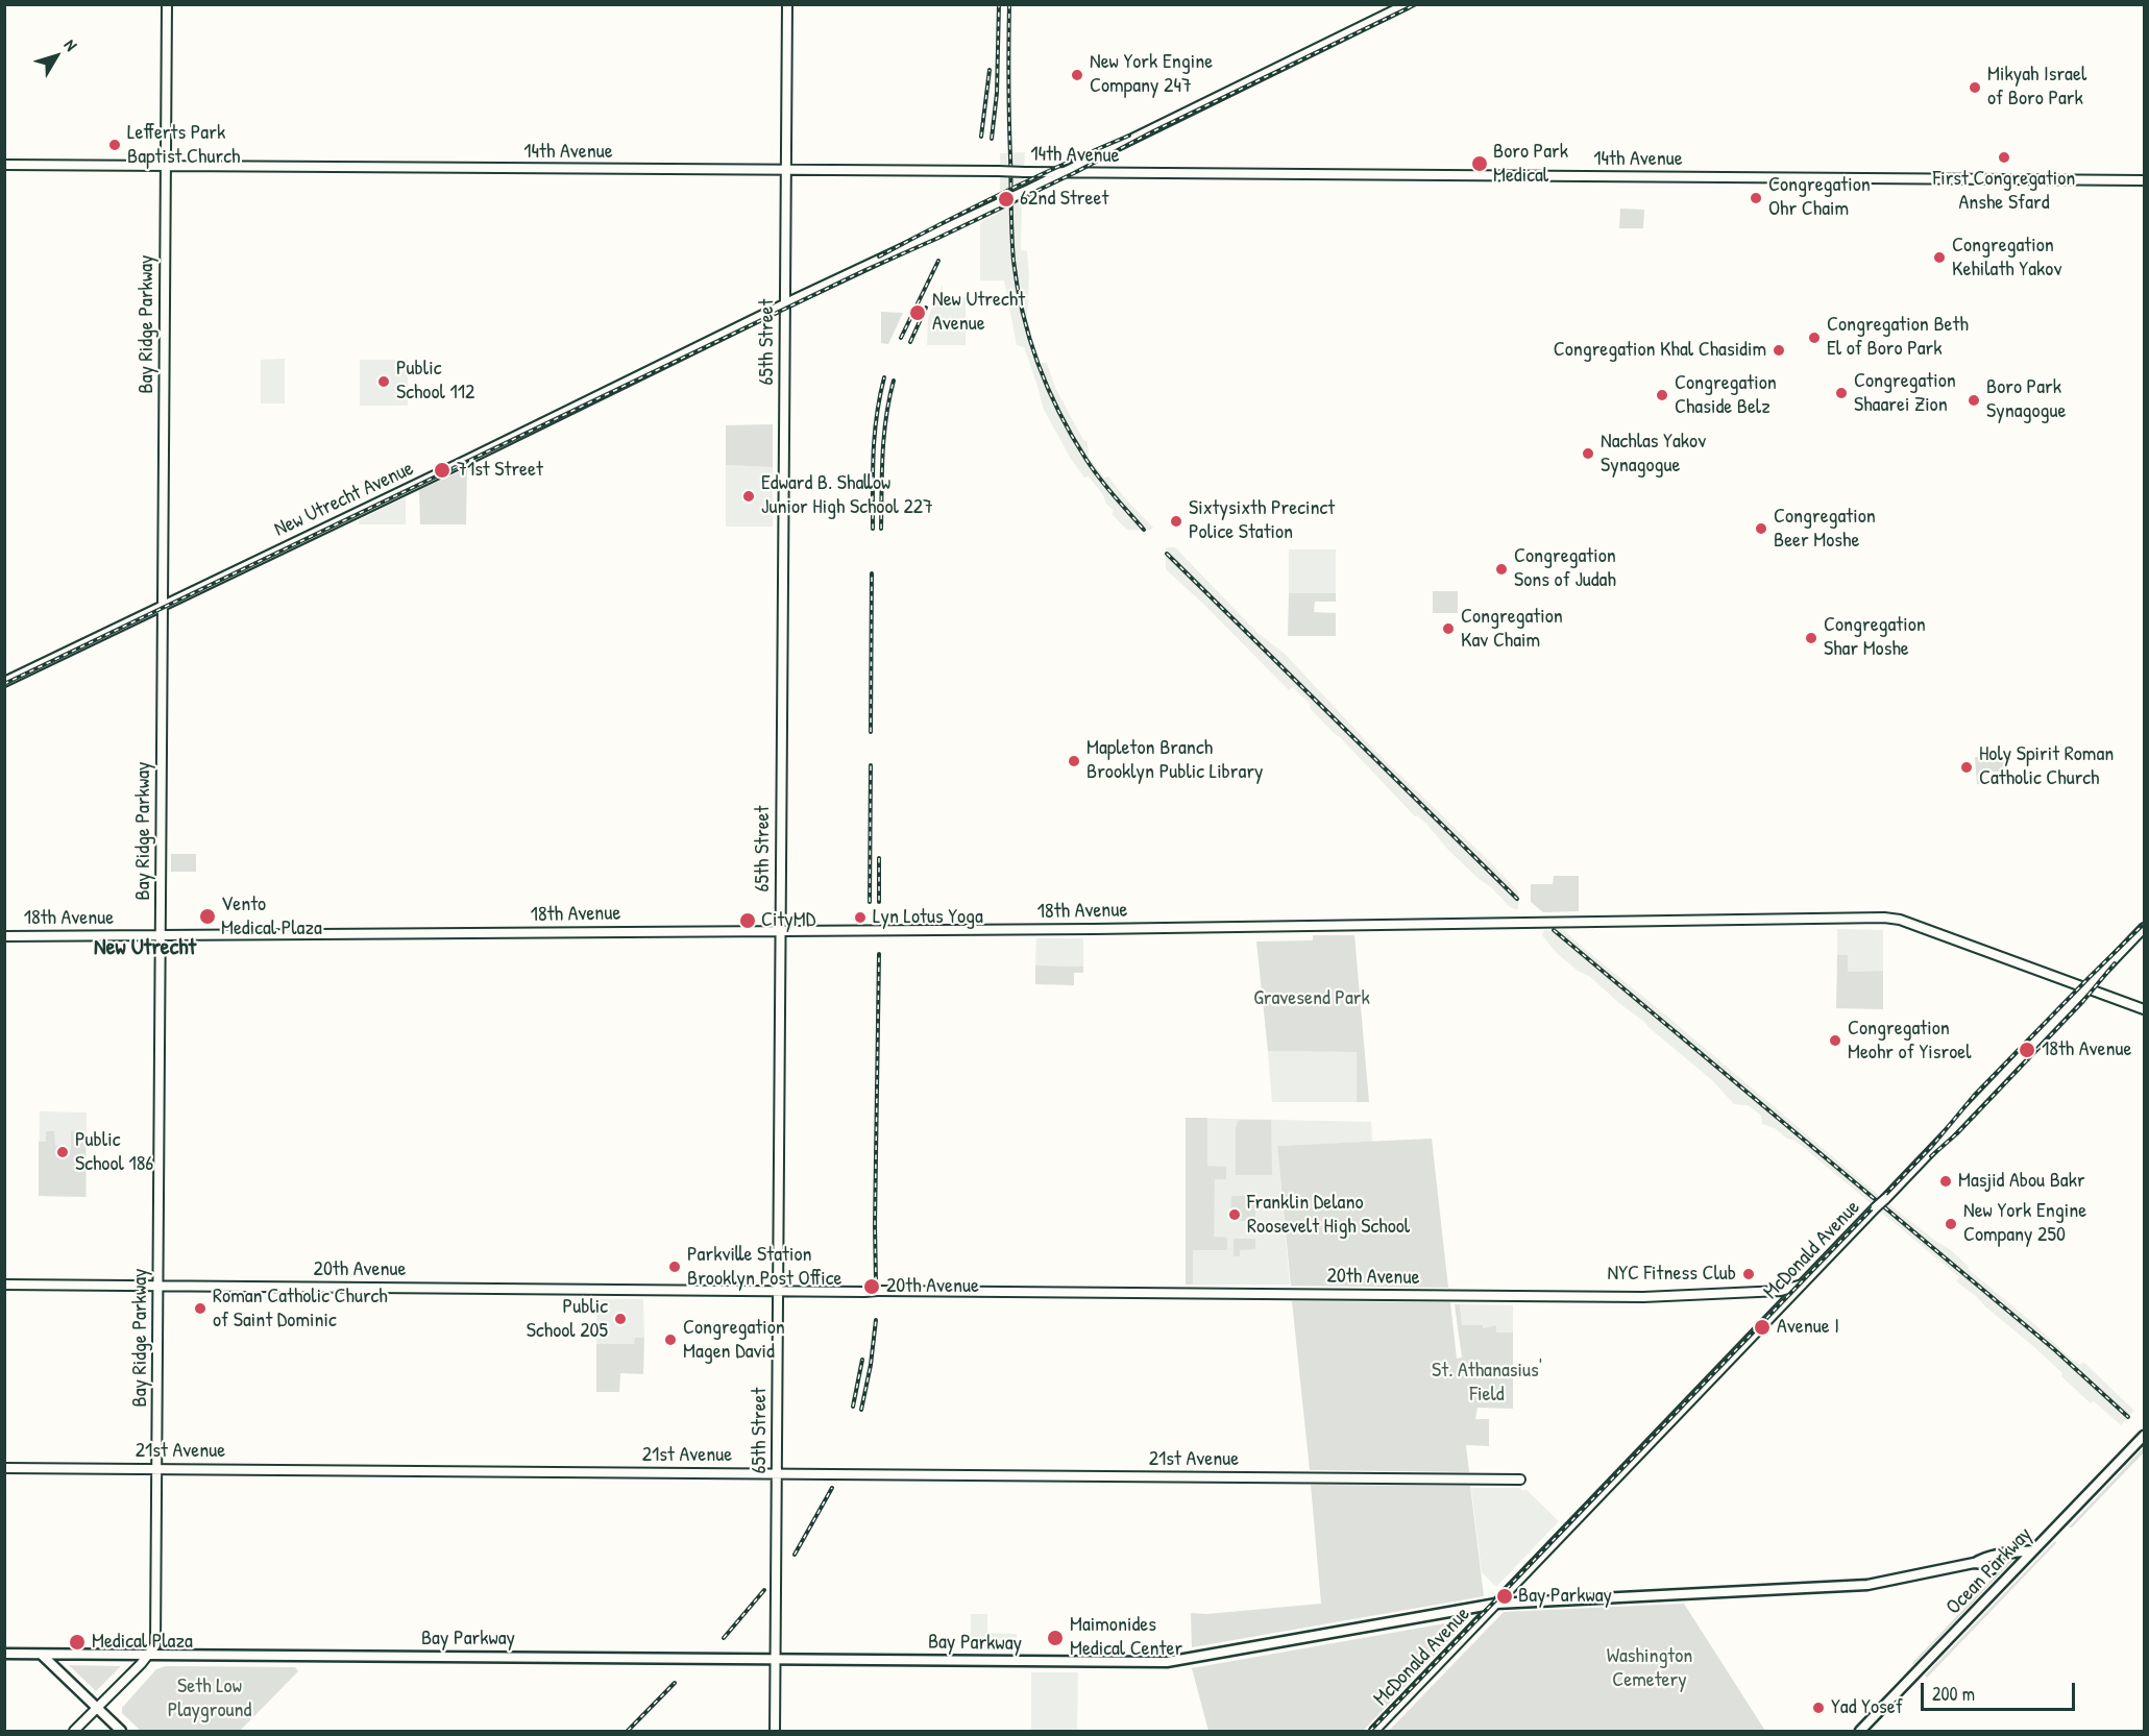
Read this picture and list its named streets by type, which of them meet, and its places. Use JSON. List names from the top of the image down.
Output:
{
  "streets": {
    "main road": ["Ocean Parkway", "Bay Parkway"],
    "street": [
      "14th Avenue",
      "Bay Ridge Parkway",
      "65th Street",
      "New Utrecht Avenue",
      "18th Avenue",
      "McDonald Avenue",
      "20th Avenue",
      "21st Avenue"
    ]
  },
  "crossings": [
    ["14th Avenue", "Bay Ridge Parkway"],
    ["14th Avenue", "65th Street"],
    ["14th Avenue", "New Utrecht Avenue"],
    ["Bay Ridge Parkway", "New Utrecht Avenue"],
    ["Bay Ridge Parkway", "18th Avenue"],
    ["Bay Ridge Parkway", "20th Avenue"],
    ["Bay Ridge Parkway", "21st Avenue"],
    ["Bay Ridge Parkway", "Bay Parkway"],
    ["65th Street", "New Utrecht Avenue"],
    ["65th Street", "18th Avenue"],
    ["65th Street", "20th Avenue"],
    ["65th Street", "21st Avenue"],
    ["65th Street", "Bay Parkway"],
    ["18th Avenue", "McDonald Avenue"],
    ["McDonald Avenue", "20th Avenue"],
    ["McDonald Avenue", "Bay Parkway"],
    ["Ocean Parkway", "Bay Parkway"]
  ],
  "districts": ["New Utrecht"],
  "parks": [
    "Gravesend Park",
    "St. Athanasius' Field",
    "Washington Cemetery",
    "Seth Low Playground"
  ],
  "places": [
    "New York Engine Company 247",
    "Mikyah Israel of Boro Park",
    "Lefferts Park Baptist Church",
    "First Congregation Anshe Sfard",
    "Boro Park Medical",
    "Congregation Ohr Chaim",
    "62nd Street",
    "Congregation Kehilath Yakov",
    "New Utrecht Avenue",
    "Congregation Beth El of Boro Park",
    "Congregation Khal Chasidim",
    "Public School 112",
    "Congregation Shaarei Zion",
    "Congregation Chaside Belz",
    "Boro Park Synagogue",
    "Nachlas Yakov Synagogue",
    "71st Street",
    "Edward B. Shallow Junior High School 227",
    "Sixtysixth Precinct Police Station",
    "Congregation Beer Moshe",
    "Congregation Sons of Judah",
    "Congregation Kav Chaim",
    "Congregation Shar Moshe",
    "Mapleton Branch Brooklyn Public Library",
    "Holy Spirit Roman Catholic Church",
    "Vento Medical Plaza",
    "Lyn Lotus Yoga",
    "CityMD",
    "Congregation Meohr of Yisroel",
    "18th Avenue",
    "Public School 186",
    "Masjid Abou Bakr",
    "Franklin Delano Roosevelt High School",
    "New York Engine Company 250",
    "Parkville Station Brooklyn Post Office",
    "NYC Fitness Club",
    "20th Avenue",
    "Roman Catholic Church of Saint Dominic",
    "Public School 205",
    "Avenue I",
    "Congregation Magen David",
    "Bay Parkway",
    "Maimonides Medical Center",
    "Medical Plaza",
    "Yad Yosef"
  ],
  "scale_bar": "200 m",
  "north": "top right"
}
